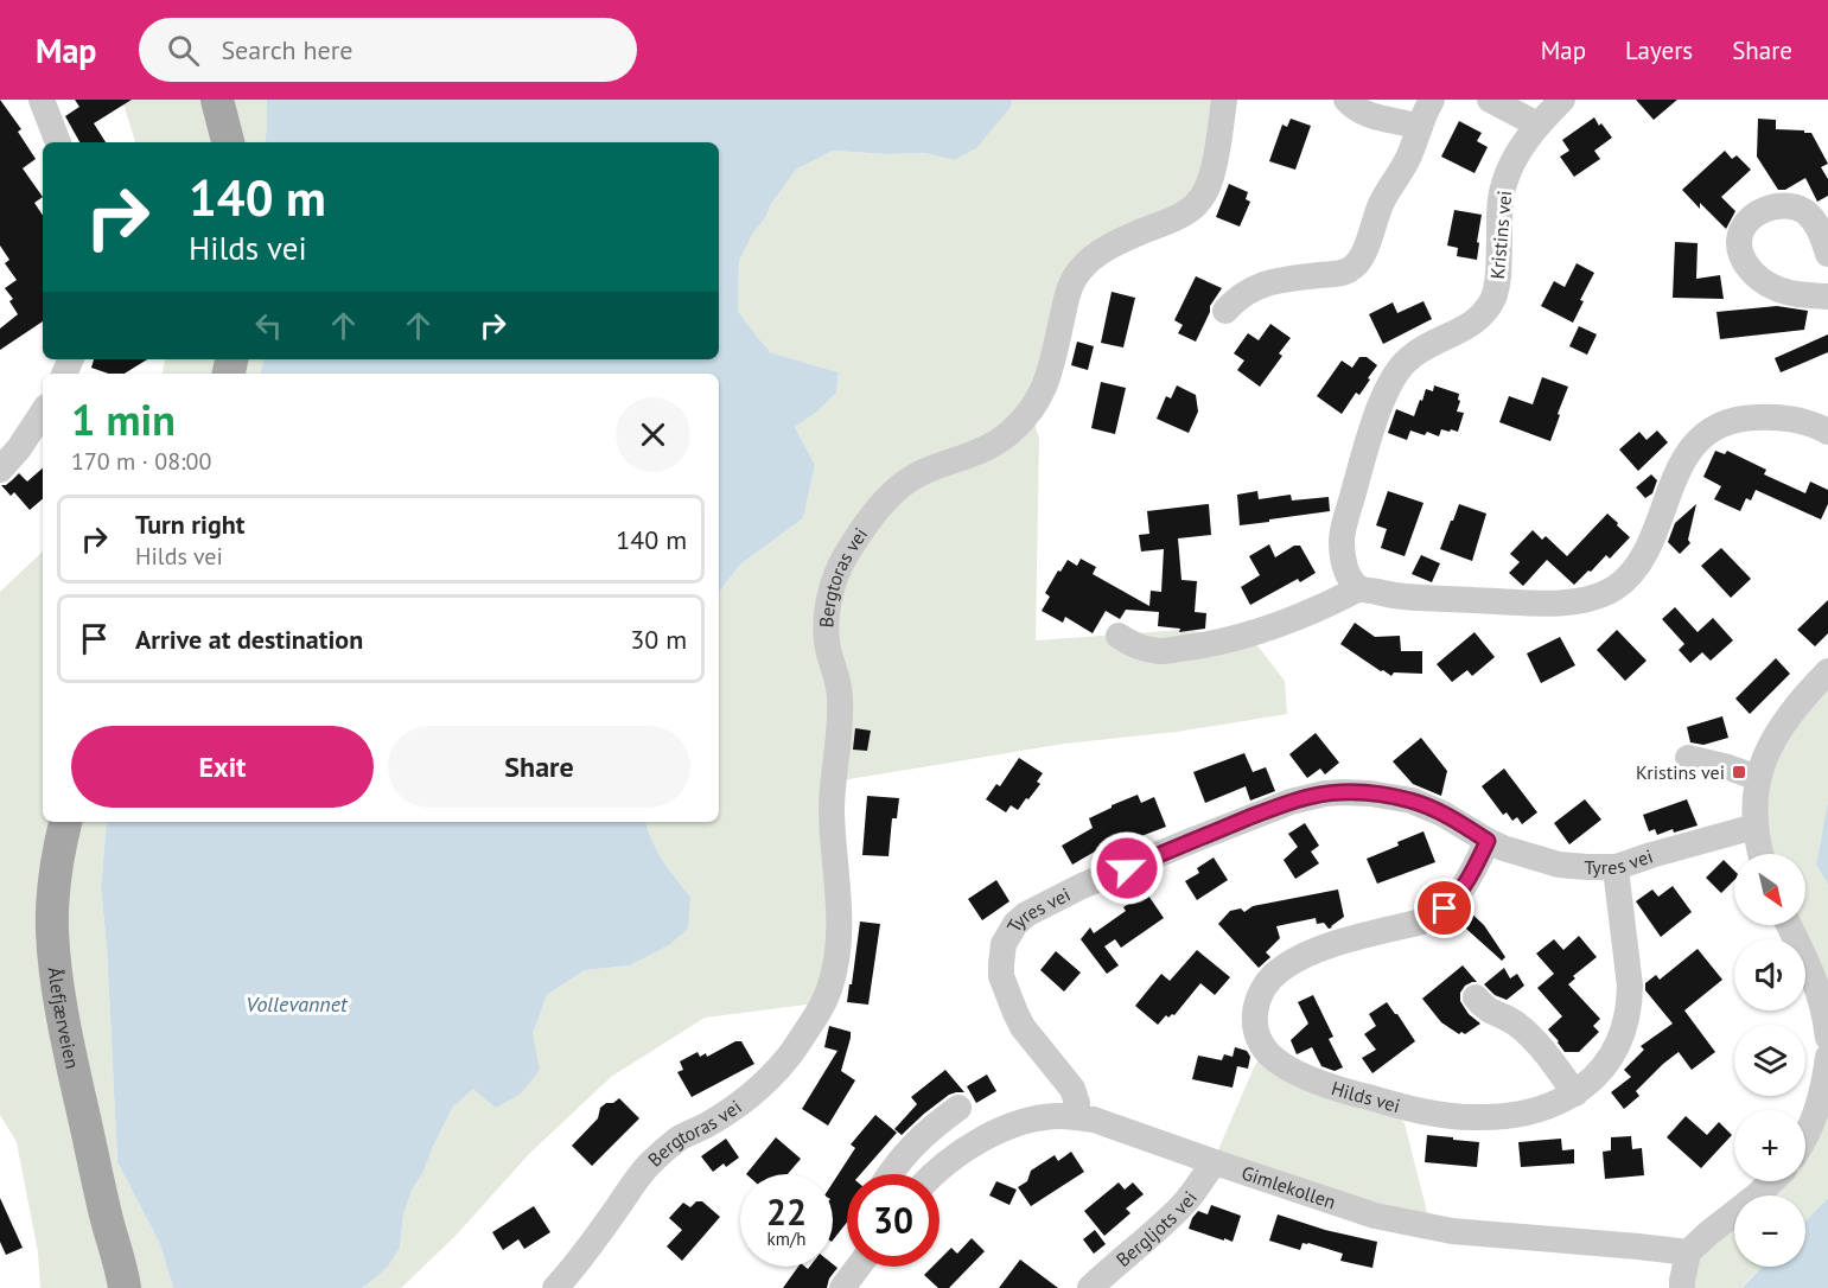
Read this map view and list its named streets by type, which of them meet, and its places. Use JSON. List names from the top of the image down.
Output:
{
  "streets": {
    "main road": ["Ålefjærveien"],
    "street": [
      "Kristins vei",
      "Bergtoras vei",
      "Tyres vei",
      "Hilds vei",
      "Gimlekollen",
      "Bergljots vei"
    ]
  },
  "crossings": [
    ["Tyres vei", "Hilds vei"],
    ["Tyres vei", "Gimlekollen"],
    ["Gimlekollen", "Bergljots vei"]
  ],
  "water": ["Vollevannet"],
  "places": {
    "transit": ["Kristins vei"]
  },
  "north": "bottom right",
  "page": {
    "header": "Map",
    "search": "Search here",
    "nav": ["Map", "Layers", "Share"],
    "turn": ["140 m", "Hilds vei"],
    "heading": ["1 min", "170 m · 08:00"],
    "list": [
      {
        "name": "Turn right",
        "note": "Hilds vei",
        "value": "140 m"
      },
      {
        "name": "Arrive at destination",
        "value": "30 m"
      }
    ],
    "buttons": ["Exit", "Share"],
    "map_buttons": ["+", "−"],
    "speed": "22 km/h",
    "limit": "30"
  }
}
